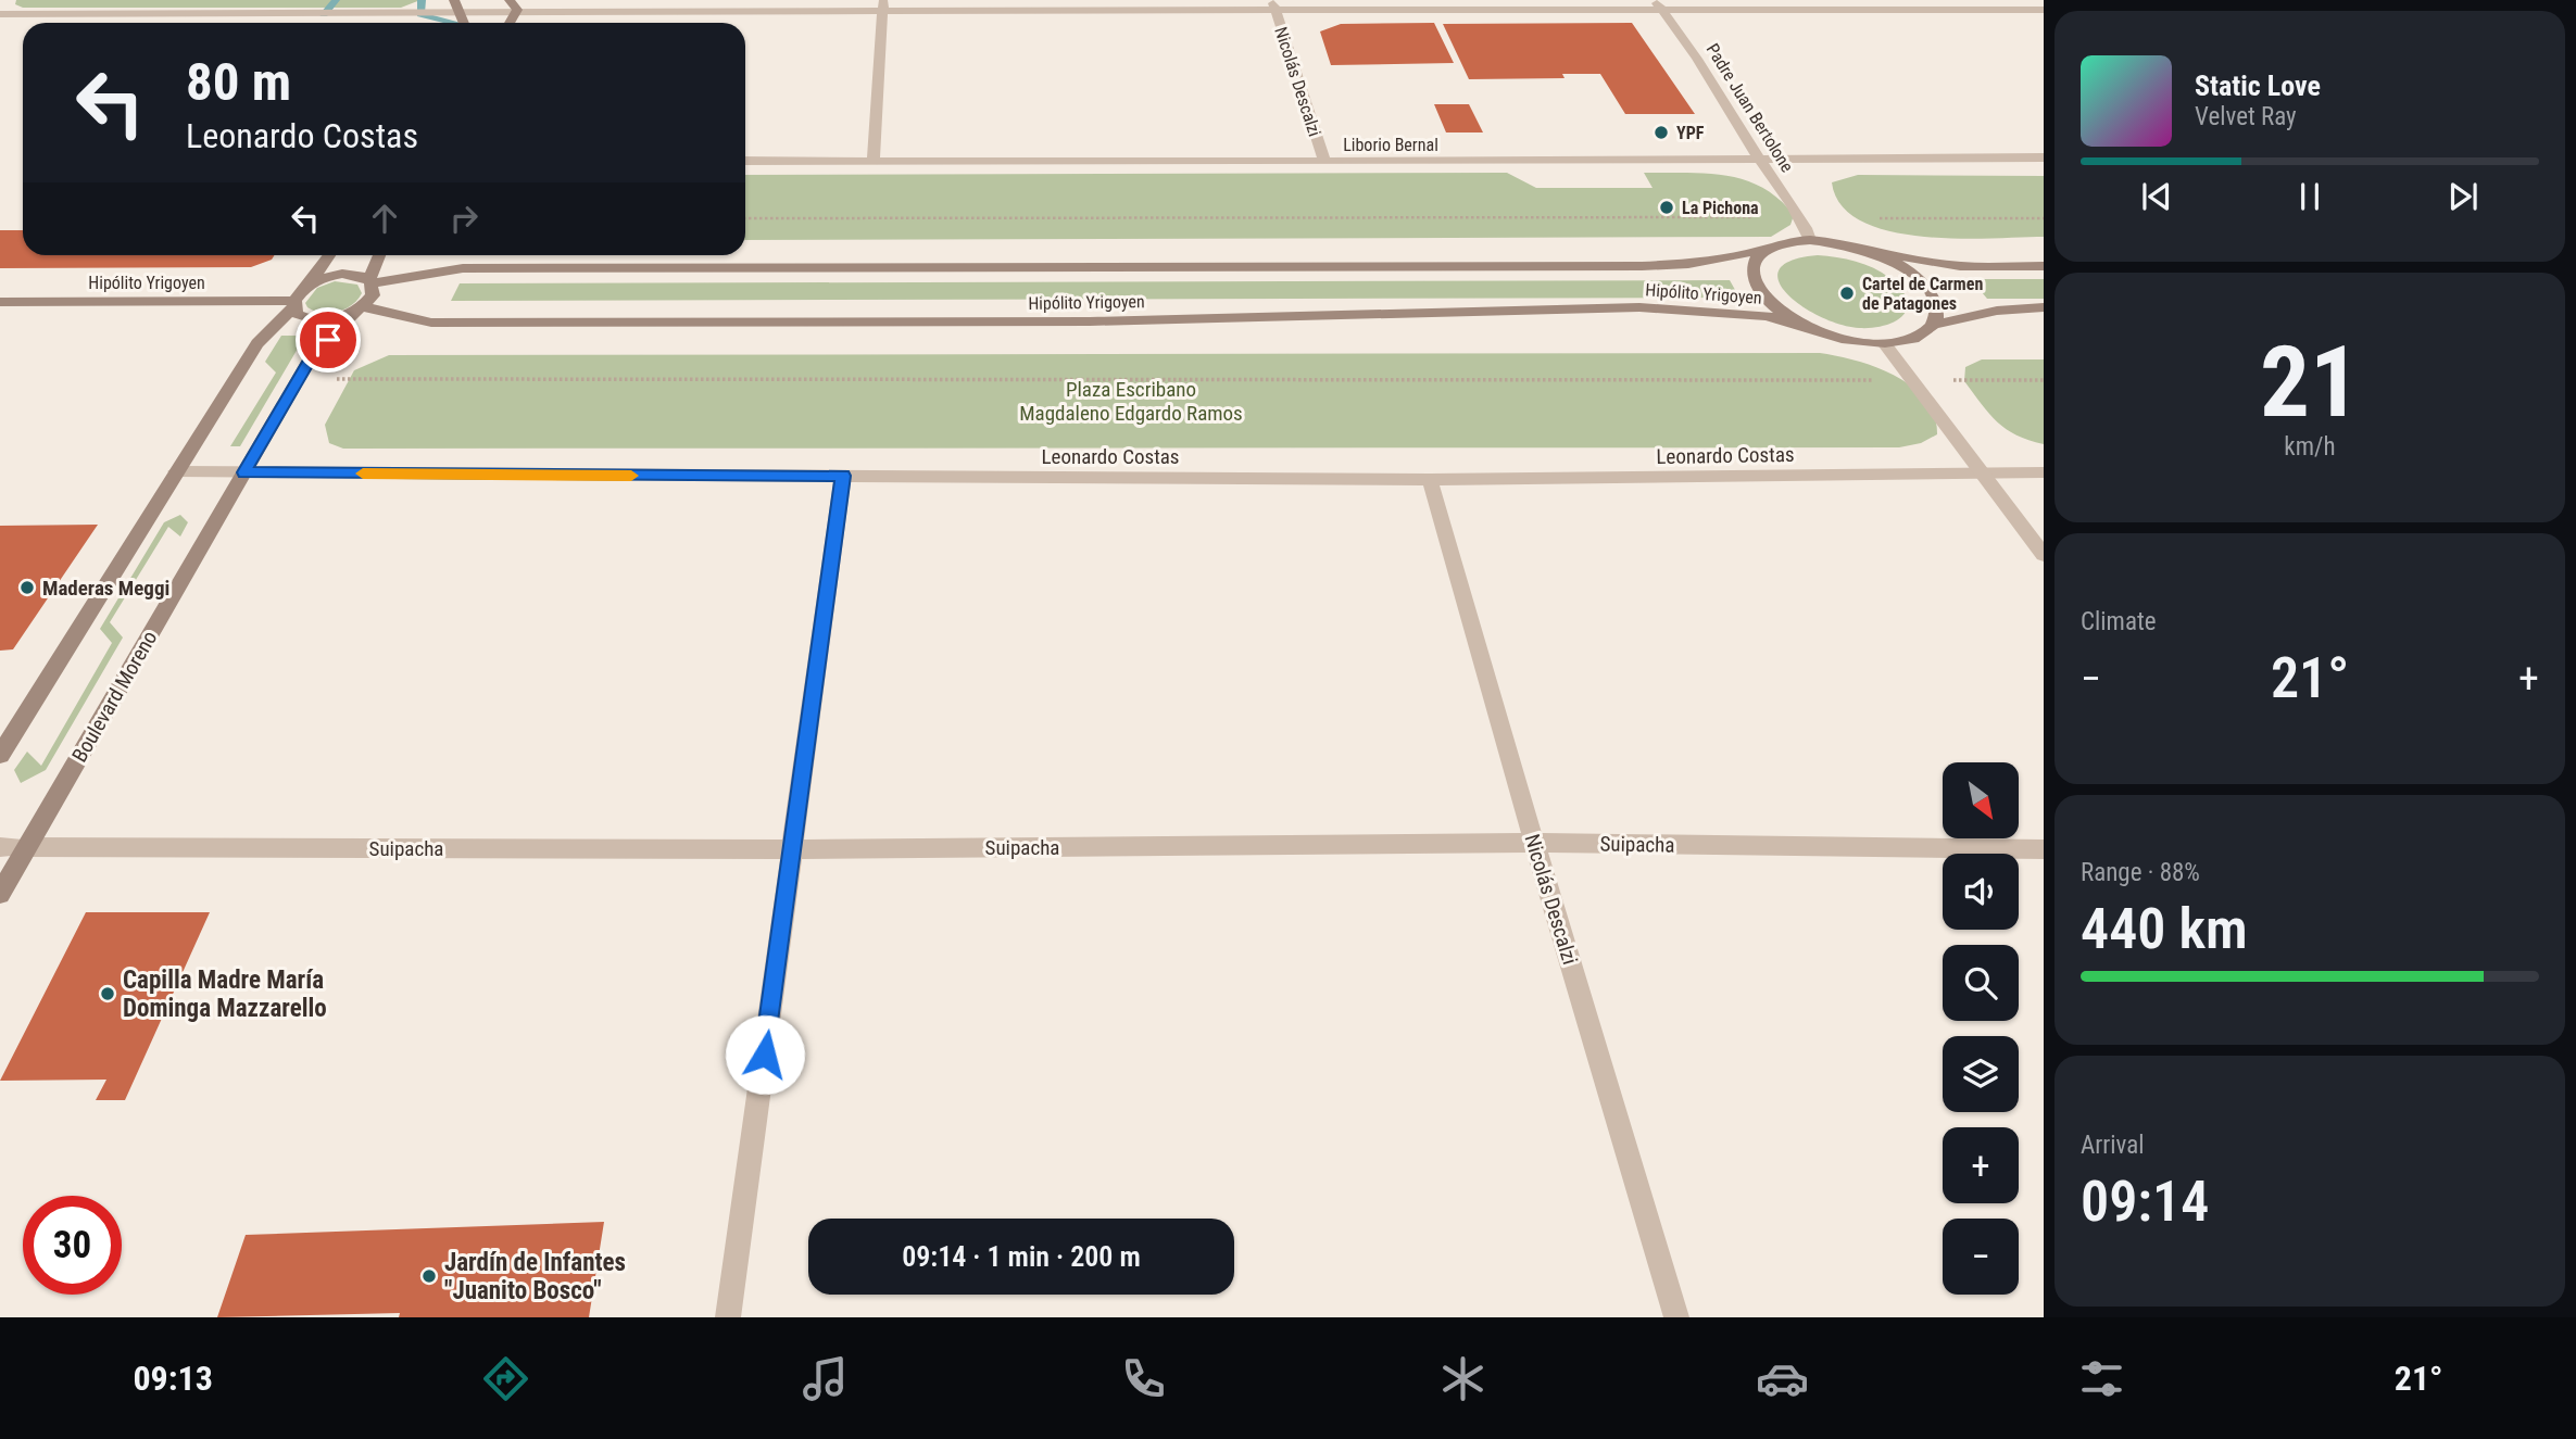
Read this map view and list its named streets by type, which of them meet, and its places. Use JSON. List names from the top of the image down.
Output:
{
  "streets": {
    "main road": ["Hipólito Yrigoyen", "Boulevard Moreno"],
    "street": [
      "Nicolás Descalzi",
      "Padre Juan Bertolone",
      "Liborio Bernal",
      "Leonardo Costas",
      "Suipacha"
    ]
  },
  "crossings": [
    ["Nicolás Descalzi", "Liborio Bernal"],
    ["Nicolás Descalzi", "Leonardo Costas"],
    ["Nicolás Descalzi", "Suipacha"],
    ["Padre Juan Bertolone", "Liborio Bernal"],
    ["Padre Juan Bertolone", "Hipólito Yrigoyen"],
    ["Hipólito Yrigoyen", "Boulevard Moreno"],
    ["Leonardo Costas", "Boulevard Moreno"],
    ["Boulevard Moreno", "Suipacha"]
  ],
  "parks": ["Plaza Escribano Magdaleno Edgardo Ramos"],
  "places": [
    "YPF",
    "La Pichona",
    "Cartel de Carmen de Patagones",
    "Maderas Meggi",
    "Capilla Madre María Dominga Mazzarello",
    "Jardín de Infantes \"Juanito Bosco\""
  ],
  "north": "bottom right",
  "page": {
    "turn": ["80 m", "Leonardo Costas"],
    "song": ["Static Love", "Velvet Ray"],
    "tile": [
      ["21", "km/h"],
      "Climate",
      ["Range · 88%", "440 km"],
      ["Arrival", "09:14"]
    ],
    "heat": ["−", "21°", "+"],
    "map_buttons": ["+", "−"],
    "limit": "30",
    "trip": "09:14 · 1 min · 200 m",
    "tabs": ["09:13", "21°"]
  }
}
